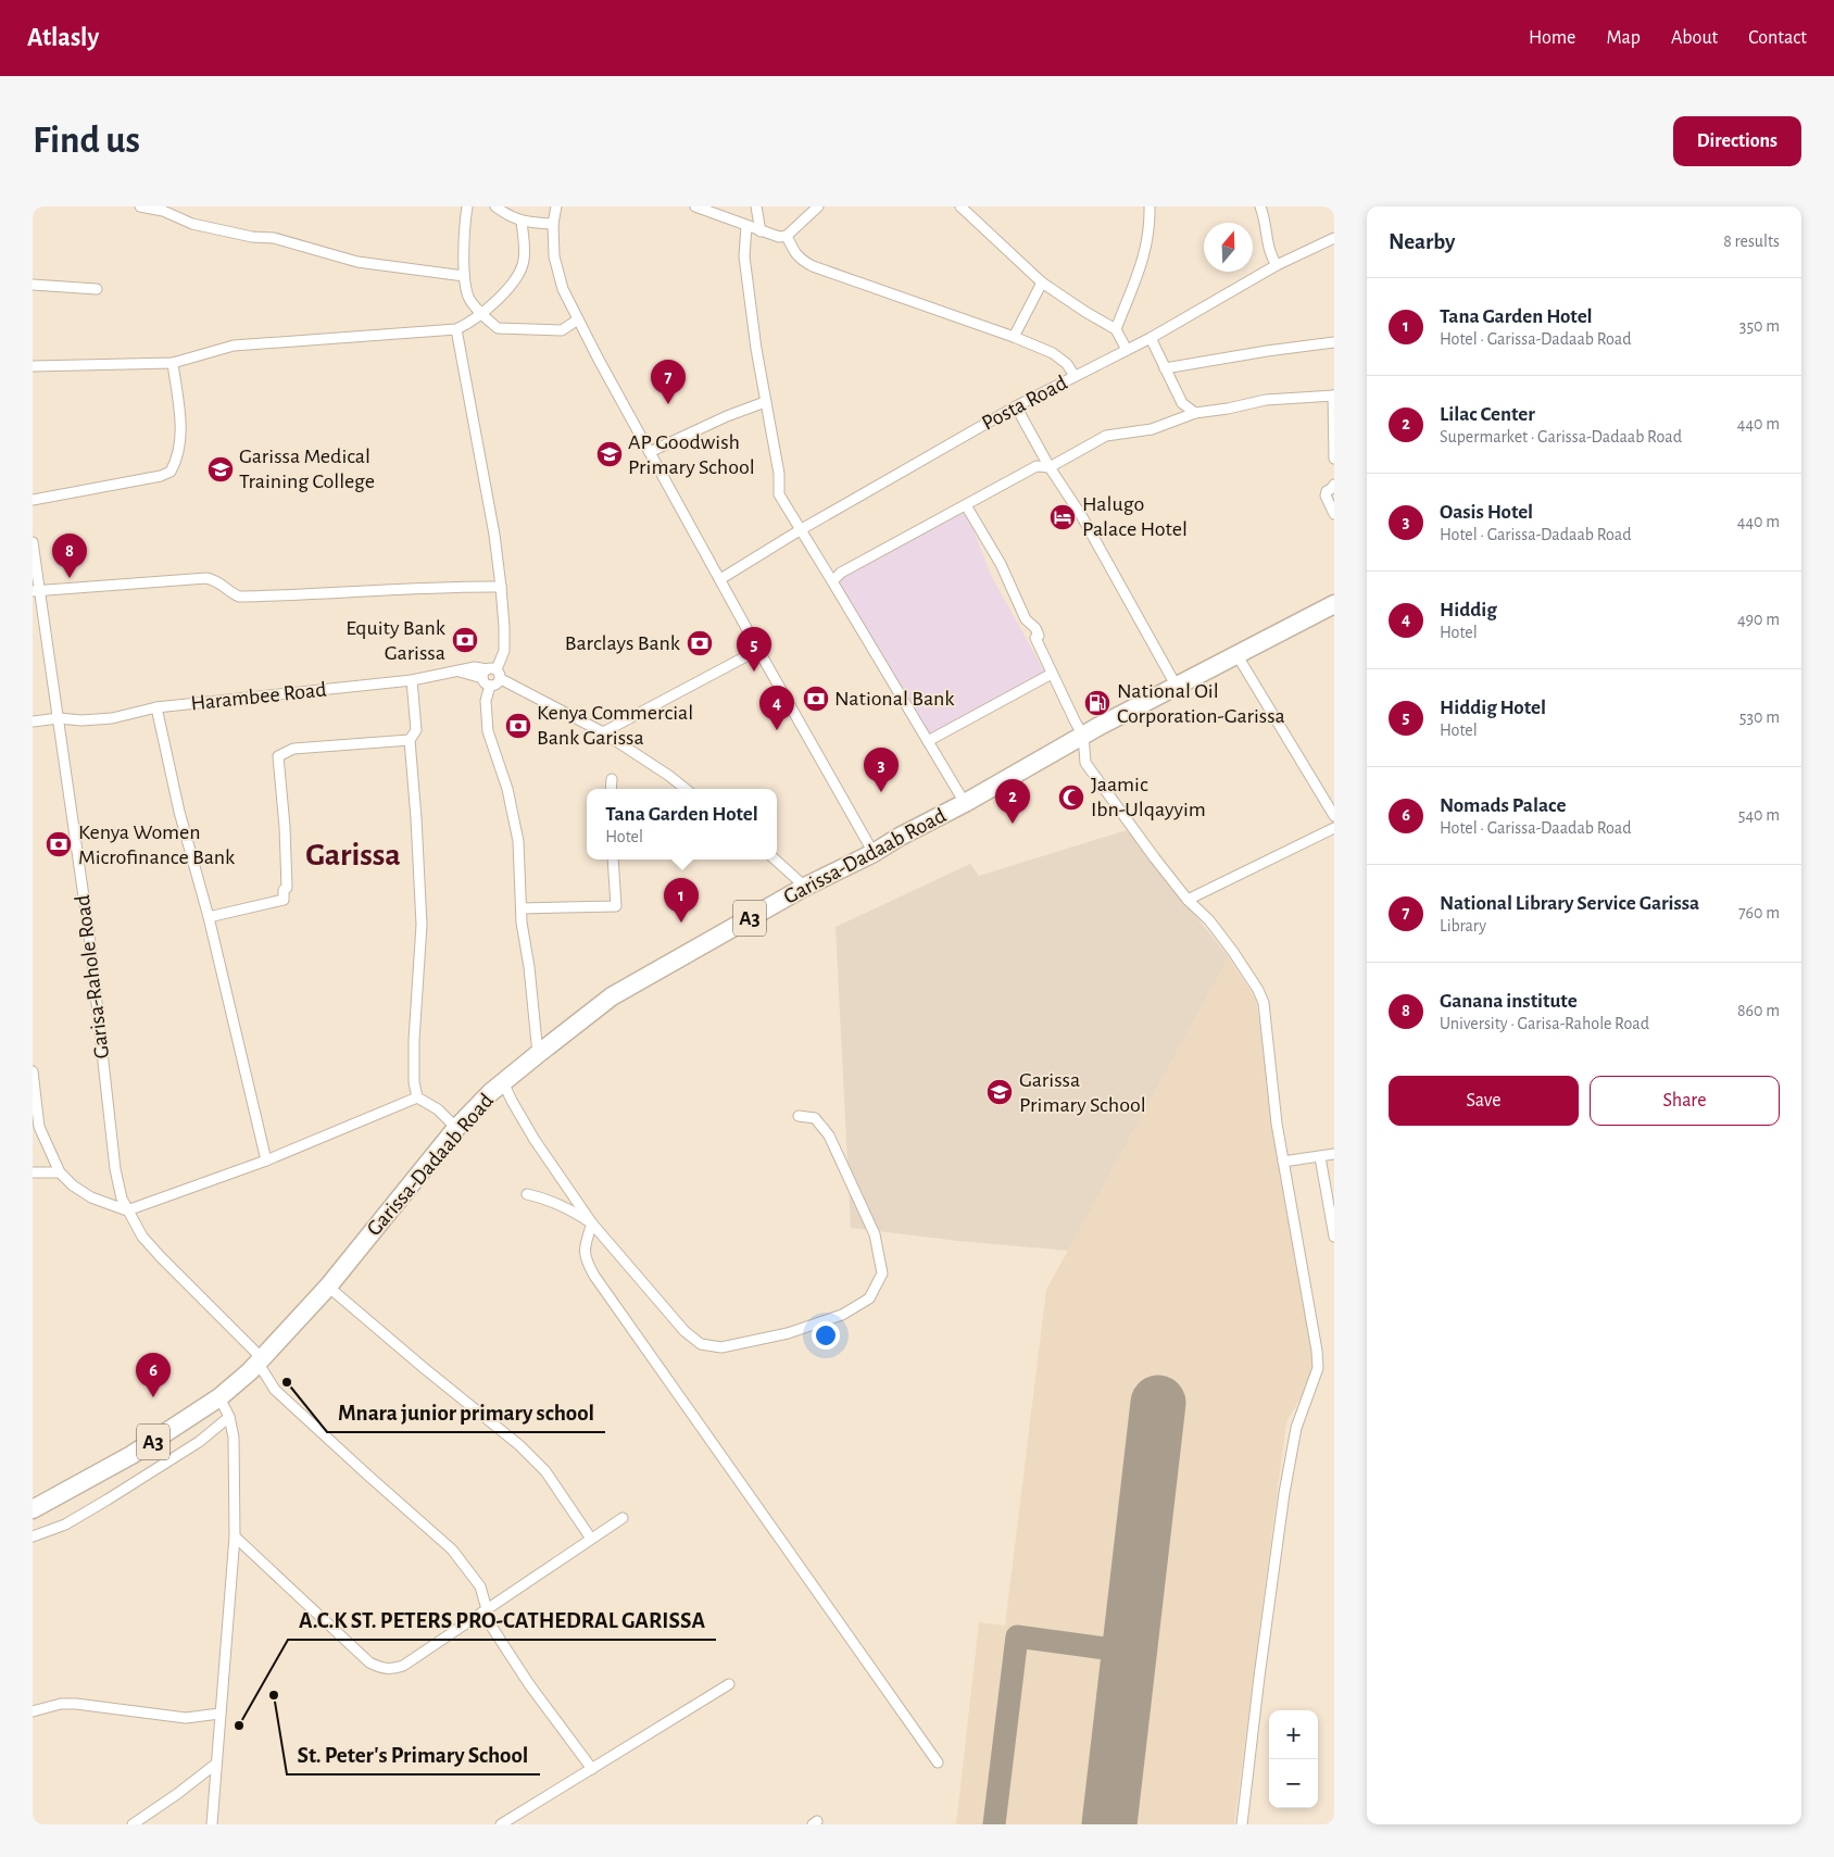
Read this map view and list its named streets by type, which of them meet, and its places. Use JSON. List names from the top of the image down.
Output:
{
  "streets": {
    "highway": ["Garissa-Dadaab Road", "A3"],
    "street": ["Posta Road", "Harambee Road", "Garisa-Rahole Road"]
  },
  "crossings": [
    ["Harambee Road", "Garisa-Rahole Road"],
    ["Garissa-Dadaab Road", "A3"],
    ["Garissa-Dadaab Road", "Garisa-Rahole Road"],
    ["A3", "Garisa-Rahole Road"]
  ],
  "districts": ["Garissa"],
  "places": {
    "school or university": ["AP Goodwish Primary School", "Garissa Medical Training College", "Garissa Primary School"],
    "hotel": ["Halugo Palace Hotel"],
    "bank": [
      "Equity Bank Garissa",
      "Barclays Bank",
      "National Bank",
      "Kenya Commercial Bank Garissa",
      "Kenya Women Microfinance Bank"
    ],
    "fuel station": ["National Oil Corporation-Garissa"],
    "mosque": ["Jaamic Ibn-Ulqayyim"],
    "other": ["Mnara junior primary school", "St. Peter's Primary School", "A.C.K ST. PETERS PRO-CATHEDRAL GARISSA"]
  },
  "north": "top",
  "page": {
    "header": "Atlasly",
    "nav": [
      "Home",
      "Map",
      "About",
      "Contact"
    ],
    "buttons": [
      "Directions",
      ["Save", "Share"]
    ],
    "title": "Find us",
    "heading": ["Nearby", "8 results"],
    "list": [
      {
        "mark": "1",
        "name": "Tana Garden Hotel",
        "note": "Hotel · Garissa-Dadaab Road",
        "value": "350 m"
      },
      {
        "mark": "2",
        "name": "Lilac Center",
        "note": "Supermarket · Garissa-Dadaab Road",
        "value": "440 m"
      },
      {
        "mark": "3",
        "name": "Oasis Hotel",
        "note": "Hotel · Garissa-Dadaab Road",
        "value": "440 m"
      },
      {
        "mark": "4",
        "name": "Hiddig",
        "note": "Hotel",
        "value": "490 m"
      },
      {
        "mark": "5",
        "name": "Hiddig Hotel",
        "note": "Hotel",
        "value": "530 m"
      },
      {
        "mark": "6",
        "name": "Nomads Palace",
        "note": "Hotel · Garissa-Daadab Road",
        "value": "540 m"
      },
      {
        "mark": "7",
        "name": "National Library Service Garissa",
        "note": "Library",
        "value": "760 m"
      },
      {
        "mark": "8",
        "name": "Ganana institute",
        "note": "University · Garisa-Rahole Road",
        "value": "860 m"
      }
    ],
    "pins": [
      "7",
      "8",
      "5",
      "4",
      "3",
      "2",
      "1",
      "6"
    ],
    "popup": ["Tana Garden Hotel", "Hotel"],
    "map_buttons": ["+", "−"]
  }
}
